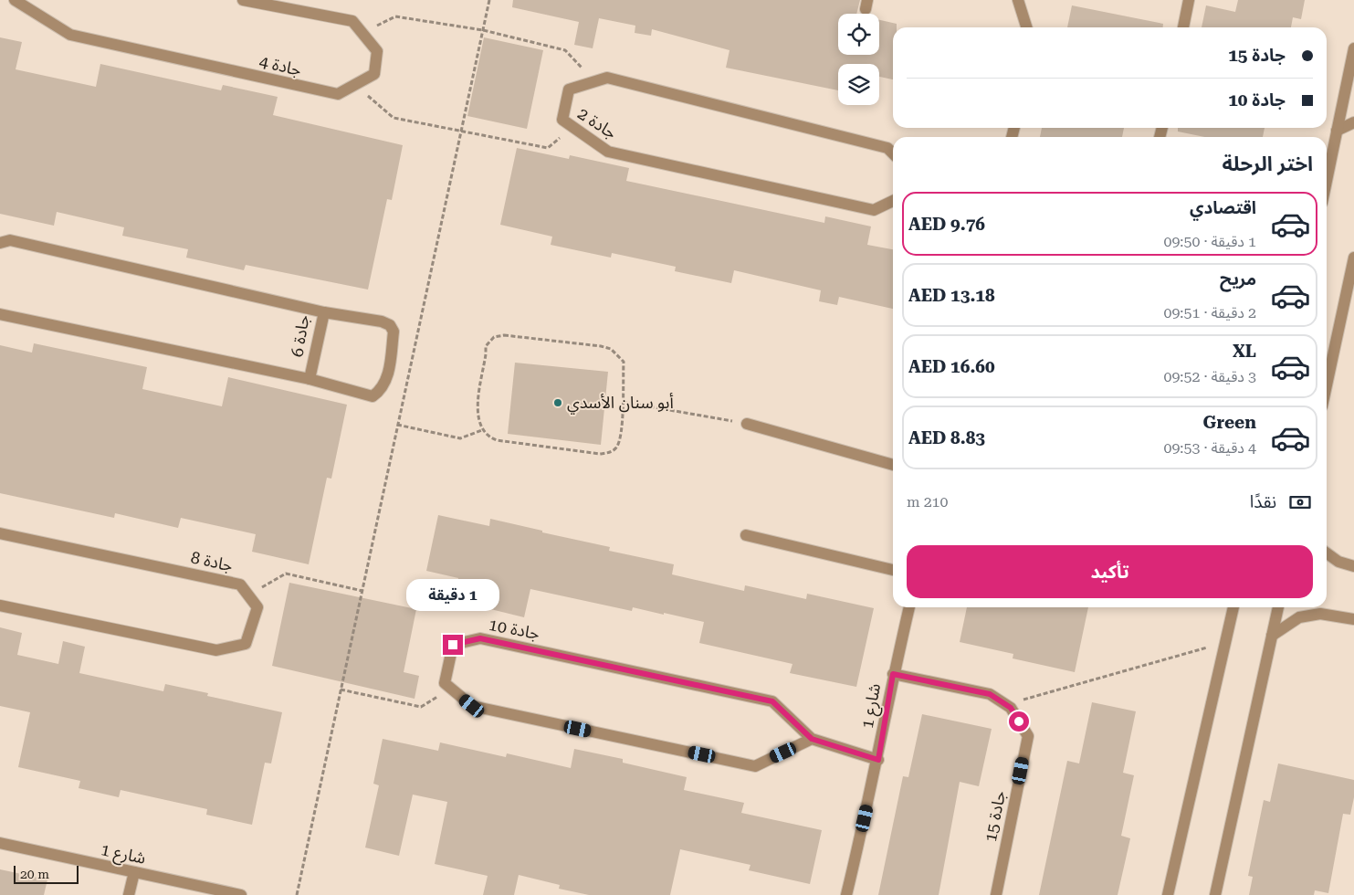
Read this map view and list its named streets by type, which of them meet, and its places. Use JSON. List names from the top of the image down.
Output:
{
  "streets": {
    "street": [
      "جادة 4",
      "جادة 2",
      "جادة 6",
      "جادة 8",
      "جادة 10",
      "شارع 1",
      "جادة 15"
    ]
  },
  "crossings": [
    ["جادة 10", "شارع 1"],
    ["شارع 1", "جادة 15"]
  ],
  "places": ["أبو سنان الأسدي"],
  "scale_bar": "20 m",
  "page": {
    "banner": ["جادة 15", "جادة 10"],
    "heading": "اختر الرحلة",
    "list": [
      {
        "name": "اقتصادي",
        "note": "1 دقيقة · 09:50",
        "value": "AED 9.76"
      },
      {
        "name": "مريح",
        "note": "2 دقيقة · 09:51",
        "value": "AED 13.18"
      },
      {
        "name": "XL",
        "note": "3 دقيقة · 09:52",
        "value": "AED 16.60"
      },
      {
        "name": "Green",
        "note": "4 دقيقة · 09:53",
        "value": "AED 8.83"
      }
    ],
    "pay": ["نقدًا", "210 m"],
    "buttons": "تأكيد",
    "bubble": "1 دقيقة",
    "scale": "20 m"
  }
}
